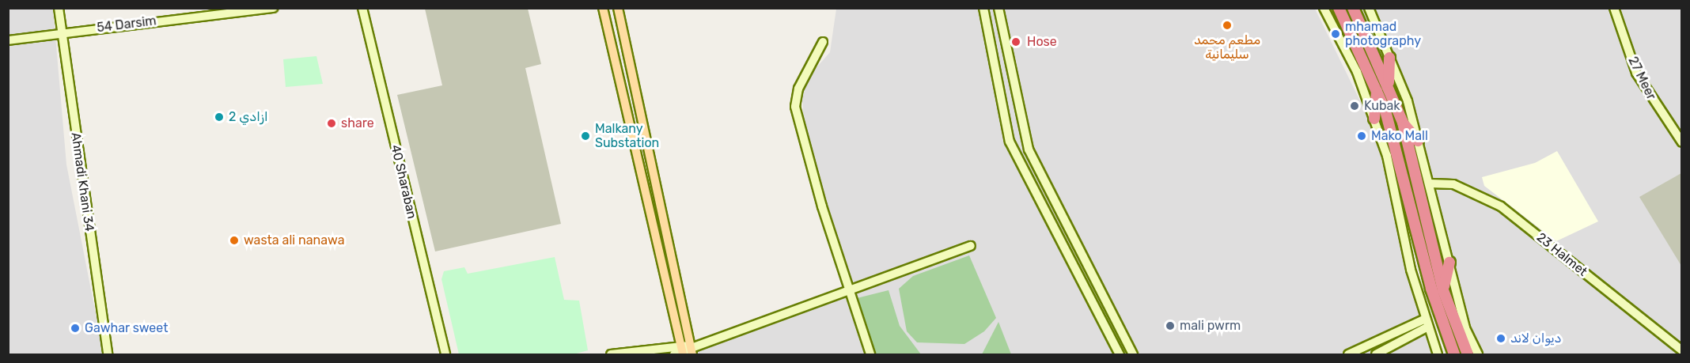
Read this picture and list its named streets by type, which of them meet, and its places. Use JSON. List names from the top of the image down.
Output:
{
  "streets": {
    "street": [
      "54 Darsim",
      "27 Meer",
      "Ahmadi Khani 34",
      "40 Sharaban",
      "23 Halmet"
    ]
  },
  "crossings": [
    ["54 Darsim", "Ahmadi Khani 34"]
  ],
  "places": [
    "مطعم محمد سليمانية",
    "mhamad photography",
    "Hose",
    "Kubak",
    "ازادي 2",
    "share",
    "Malkany Substation",
    "Mako Mall",
    "wasta ali nanawa",
    "mali pwrm",
    "Gawhar sweet",
    "دیوان لاند"
  ]
}
